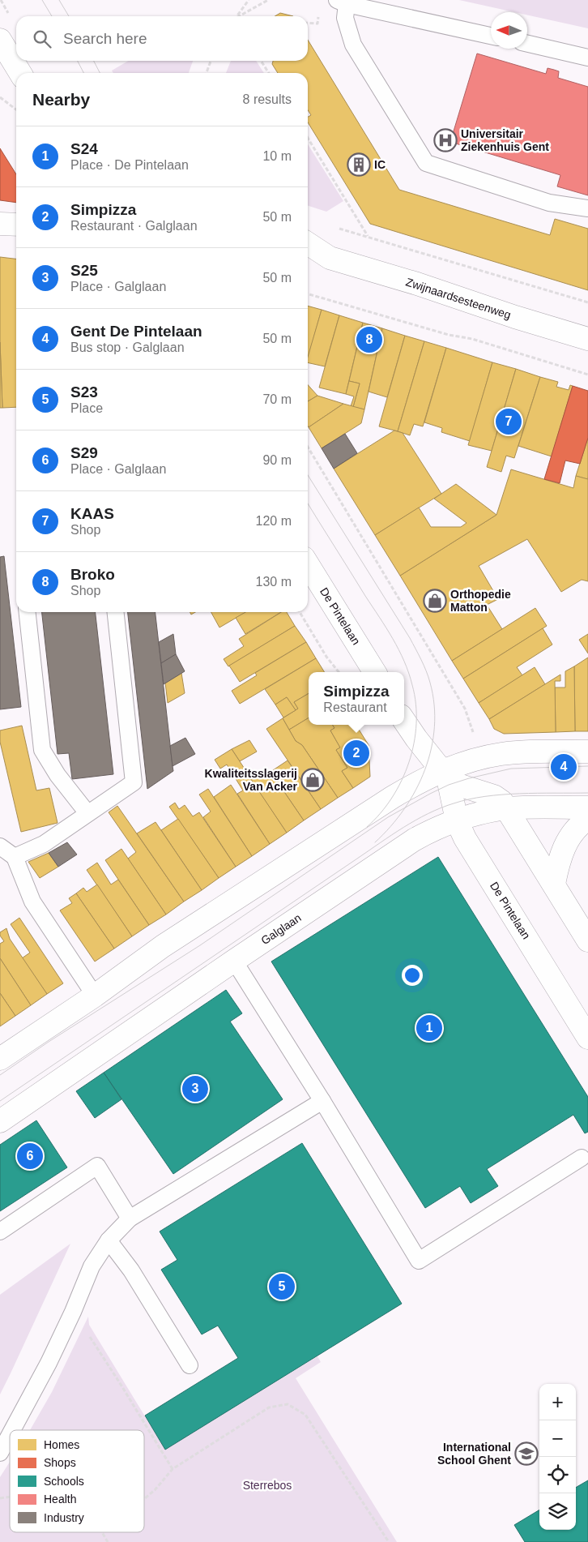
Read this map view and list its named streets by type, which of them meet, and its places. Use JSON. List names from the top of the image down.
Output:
{
  "streets": {
    "street": ["Zwijnaardsesteenweg", "De Pintelaan", "Galglaan"]
  },
  "crossings": [
    ["De Pintelaan", "Galglaan"]
  ],
  "parks": ["Sterrebos"],
  "places": {
    "hospital": ["Universitair Ziekenhuis Gent"],
    "building": ["IC"],
    "shop": ["Orthopedie Matton", "Kwaliteitsslagerij Van Acker"],
    "school or university": ["International School Ghent"]
  },
  "legend": [
    "Homes",
    "Shops",
    "Schools",
    "Health",
    "Industry"
  ],
  "north": "left",
  "page": {
    "search": "Search here",
    "heading": ["Nearby", "8 results"],
    "list": [
      {
        "mark": "1",
        "name": "S24",
        "note": "Place · De Pintelaan",
        "value": "10 m"
      },
      {
        "mark": "2",
        "name": "Simpizza",
        "note": "Restaurant · Galglaan",
        "value": "50 m"
      },
      {
        "mark": "3",
        "name": "S25",
        "note": "Place · Galglaan",
        "value": "50 m"
      },
      {
        "mark": "4",
        "name": "Gent De Pintelaan",
        "note": "Bus stop · Galglaan",
        "value": "50 m"
      },
      {
        "mark": "5",
        "name": "S23",
        "note": "Place",
        "value": "70 m"
      },
      {
        "mark": "6",
        "name": "S29",
        "note": "Place · Galglaan",
        "value": "90 m"
      },
      {
        "mark": "7",
        "name": "KAAS",
        "note": "Shop",
        "value": "120 m"
      },
      {
        "mark": "8",
        "name": "Broko",
        "note": "Shop",
        "value": "130 m"
      }
    ],
    "pins": [
      "8",
      "7",
      "2",
      "4",
      "1",
      "3",
      "6",
      "5"
    ],
    "popup": ["Simpizza", "Restaurant"],
    "map_buttons": ["+", "−"]
  }
}
